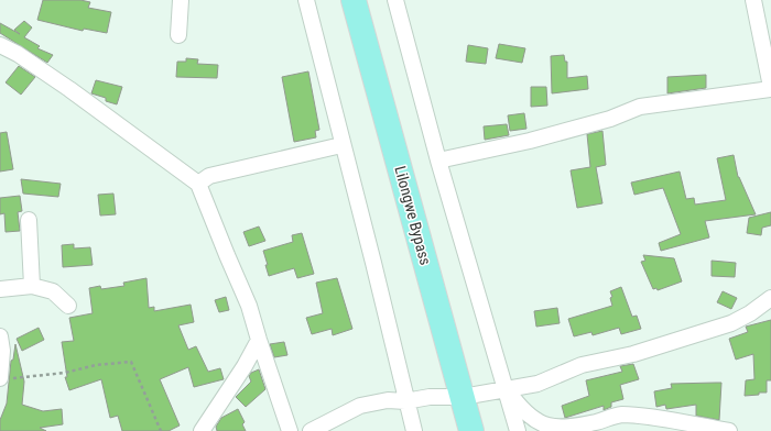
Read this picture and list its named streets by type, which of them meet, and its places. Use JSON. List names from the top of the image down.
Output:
{
  "streets": {
    "main road": ["Lilongwe Bypass"]
  }
}
